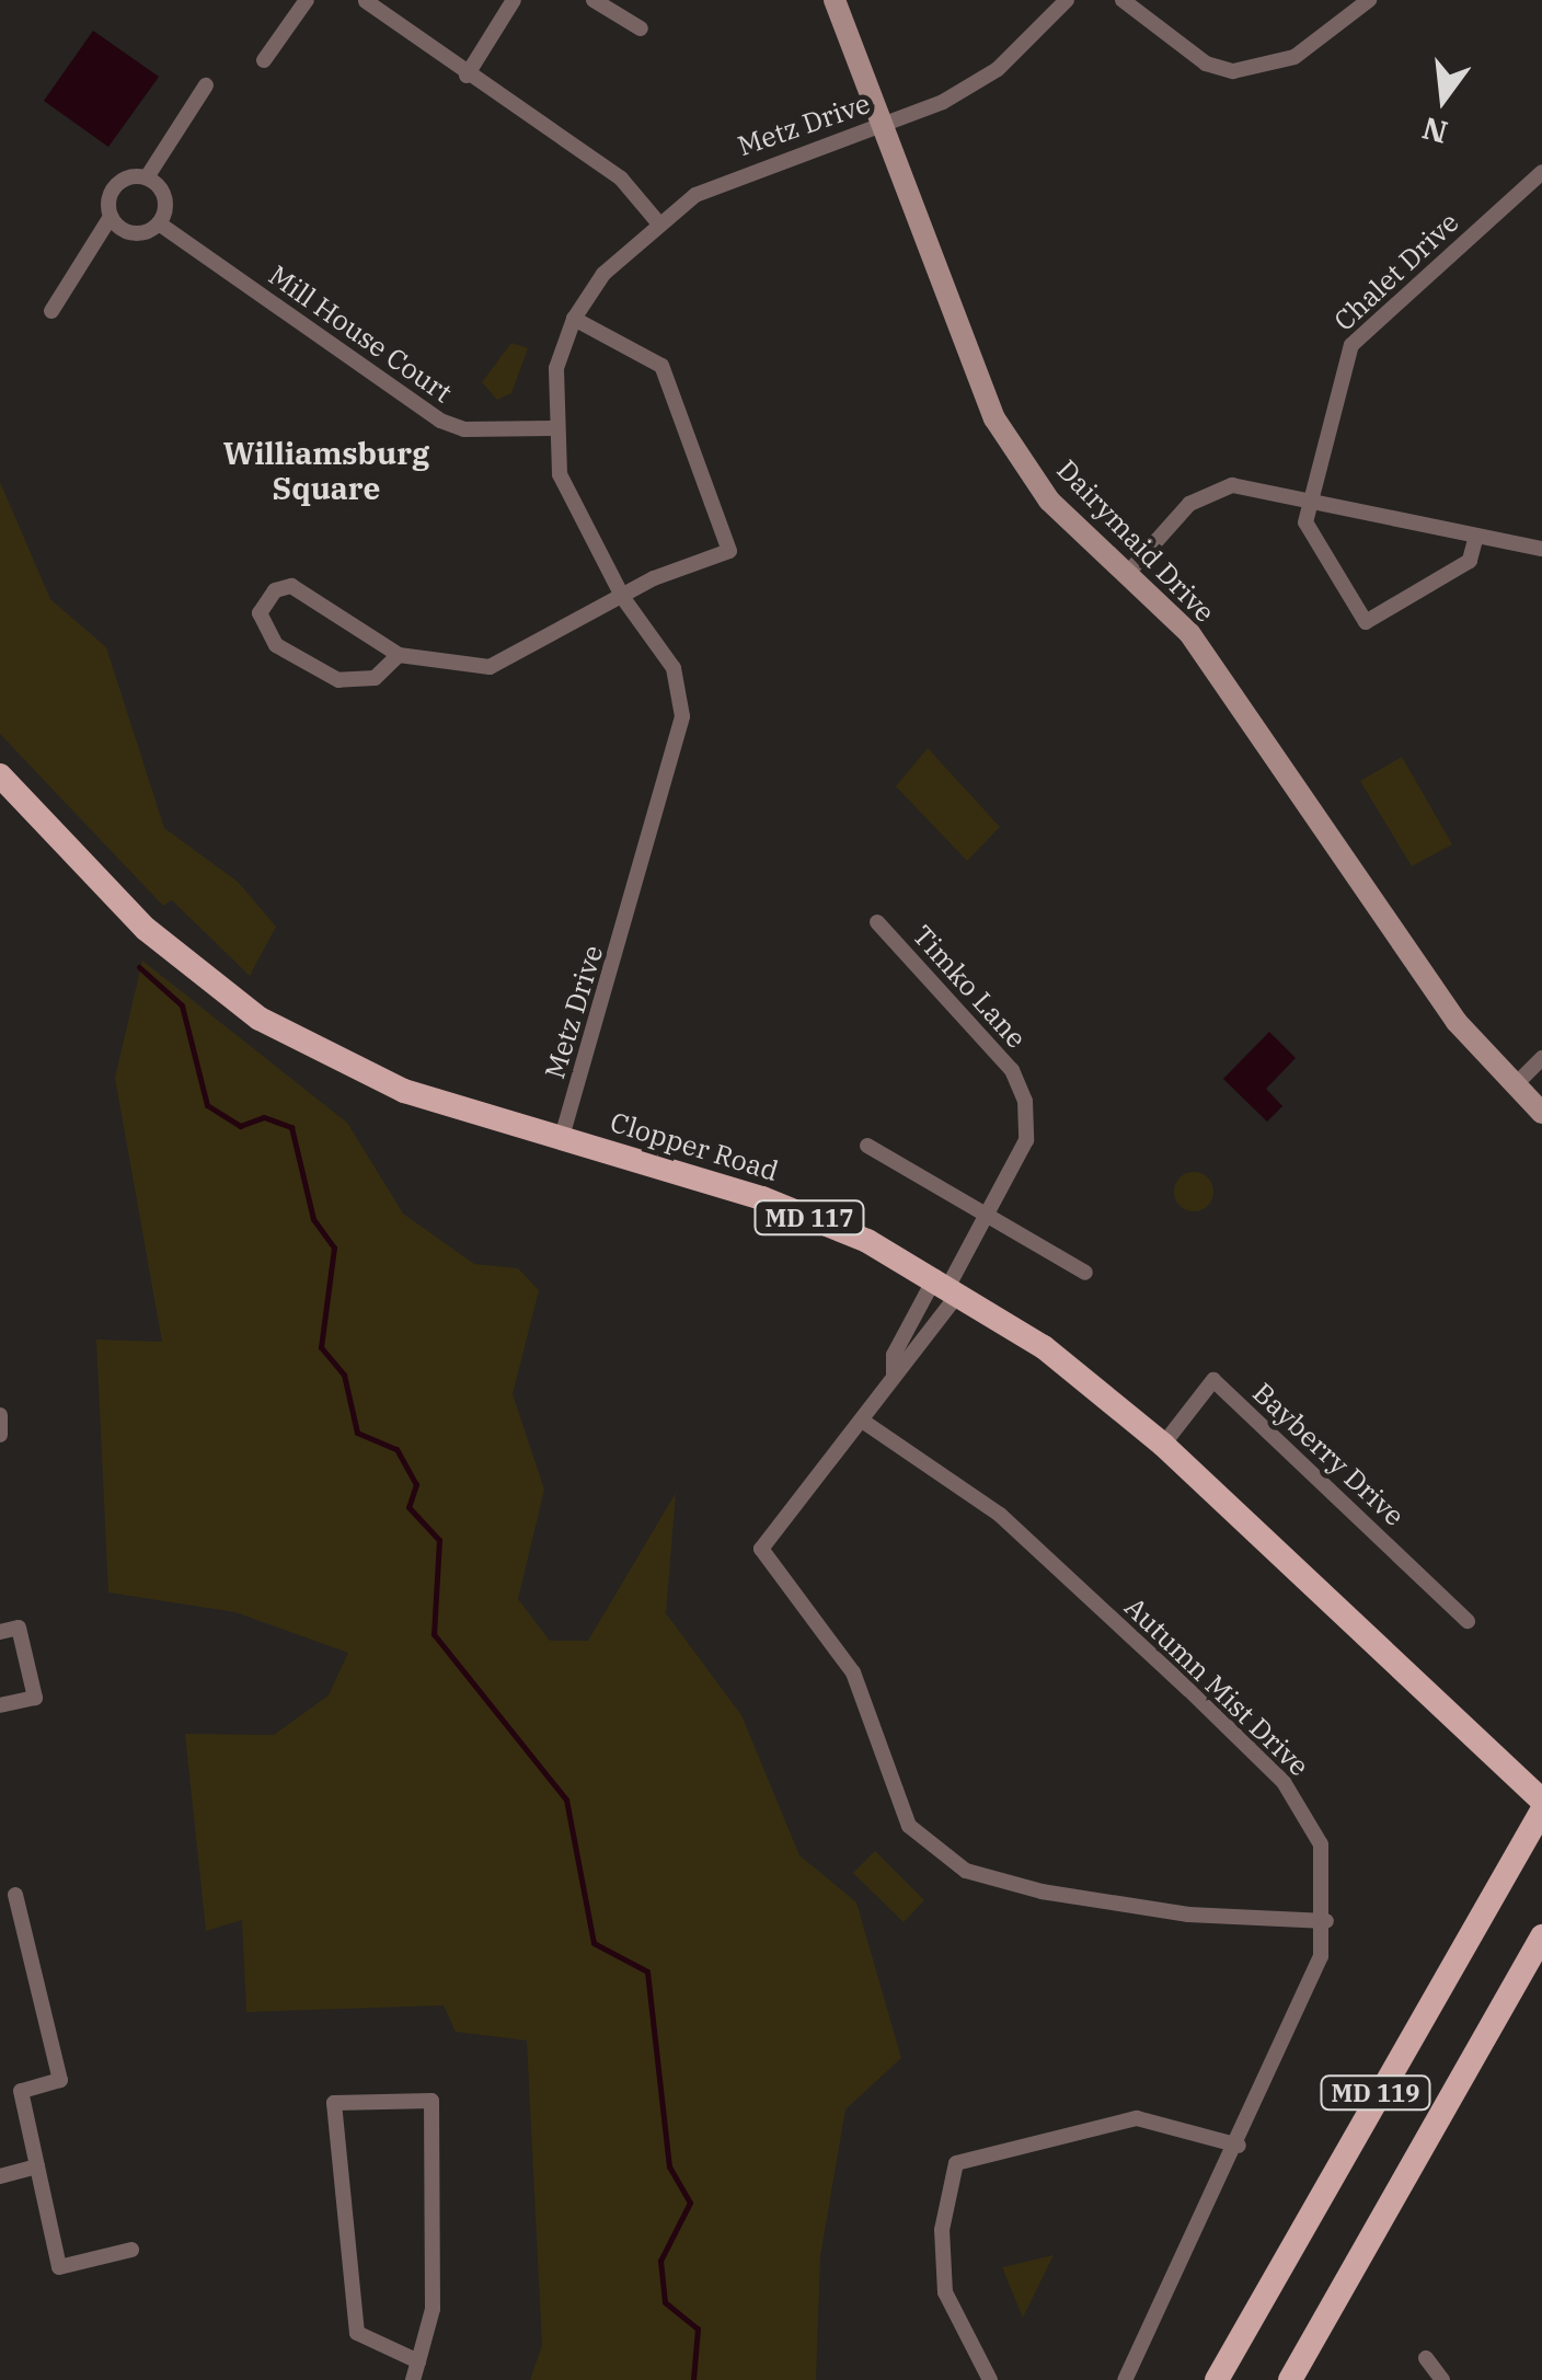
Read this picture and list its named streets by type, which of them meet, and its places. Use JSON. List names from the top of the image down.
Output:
{
  "streets": {
    "main road": ["Clopper Road", "MD 117", "MD 119"],
    "street": [
      "Metz Drive",
      "Chalet Drive",
      "Mill House Court",
      "Dairymaid Drive",
      "Timko Lane",
      "Bayberry Drive",
      "Autumn Mist Drive"
    ]
  },
  "crossings": [
    ["Metz Drive", "Mill House Court"],
    ["Metz Drive", "Dairymaid Drive"],
    ["Metz Drive", "Clopper Road"],
    ["Timko Lane", "Clopper Road"],
    ["Clopper Road", "Bayberry Drive"]
  ],
  "districts": ["Williamsburg Square"],
  "north": "bottom"
}
